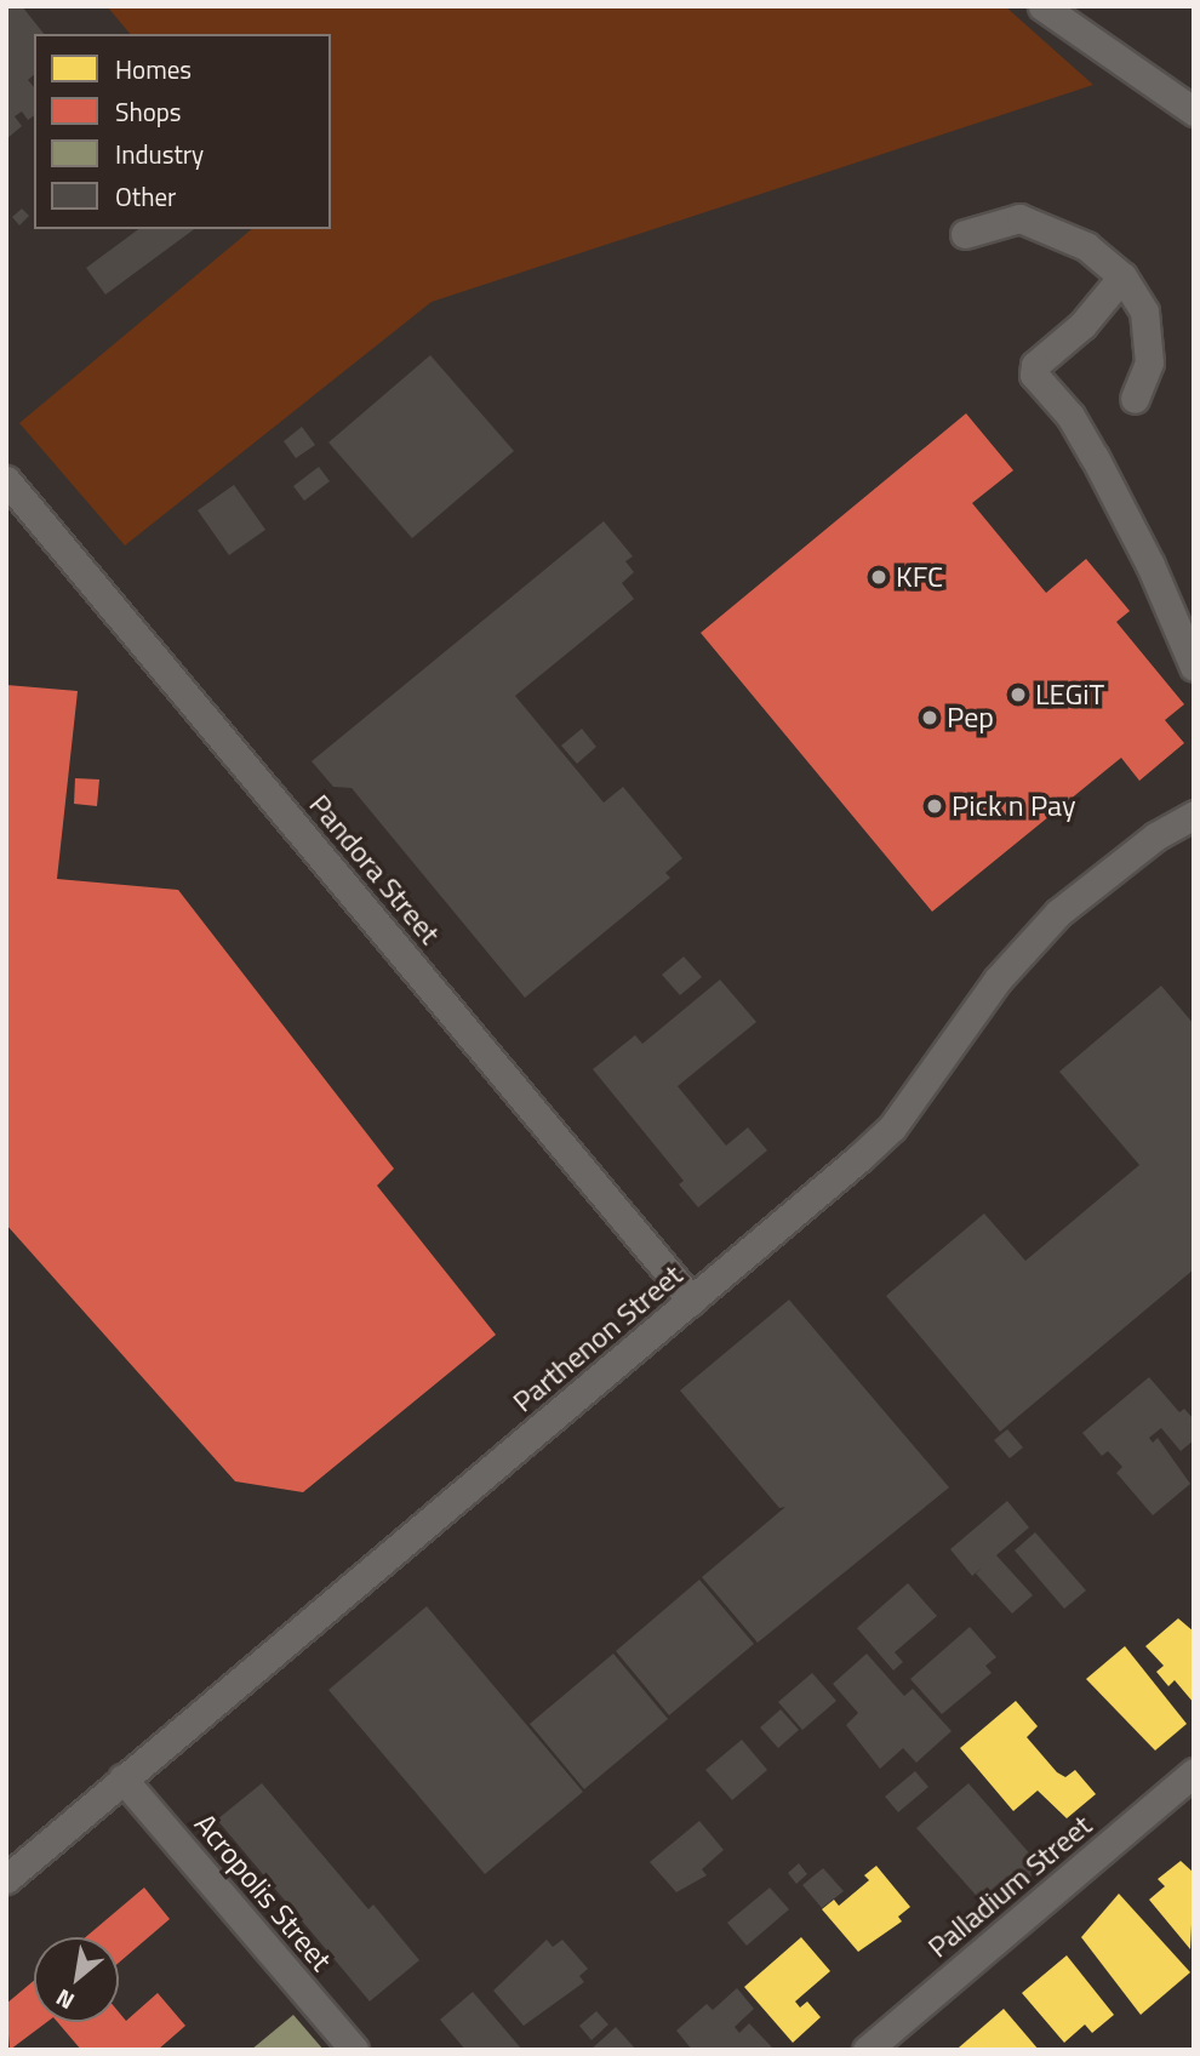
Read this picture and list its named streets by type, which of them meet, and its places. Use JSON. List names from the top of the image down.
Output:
{
  "streets": {
    "street": [
      "Pandora Street",
      "Parthenon Street",
      "Palladium Street",
      "Acropolis Street"
    ]
  },
  "crossings": [
    ["Pandora Street", "Parthenon Street"],
    ["Parthenon Street", "Acropolis Street"]
  ],
  "places": [
    "KFC",
    "LEGiT",
    "Pep",
    "Pick n Pay"
  ],
  "legend": [
    "Homes",
    "Shops",
    "Industry",
    "Other"
  ],
  "north": "bottom left"
}
